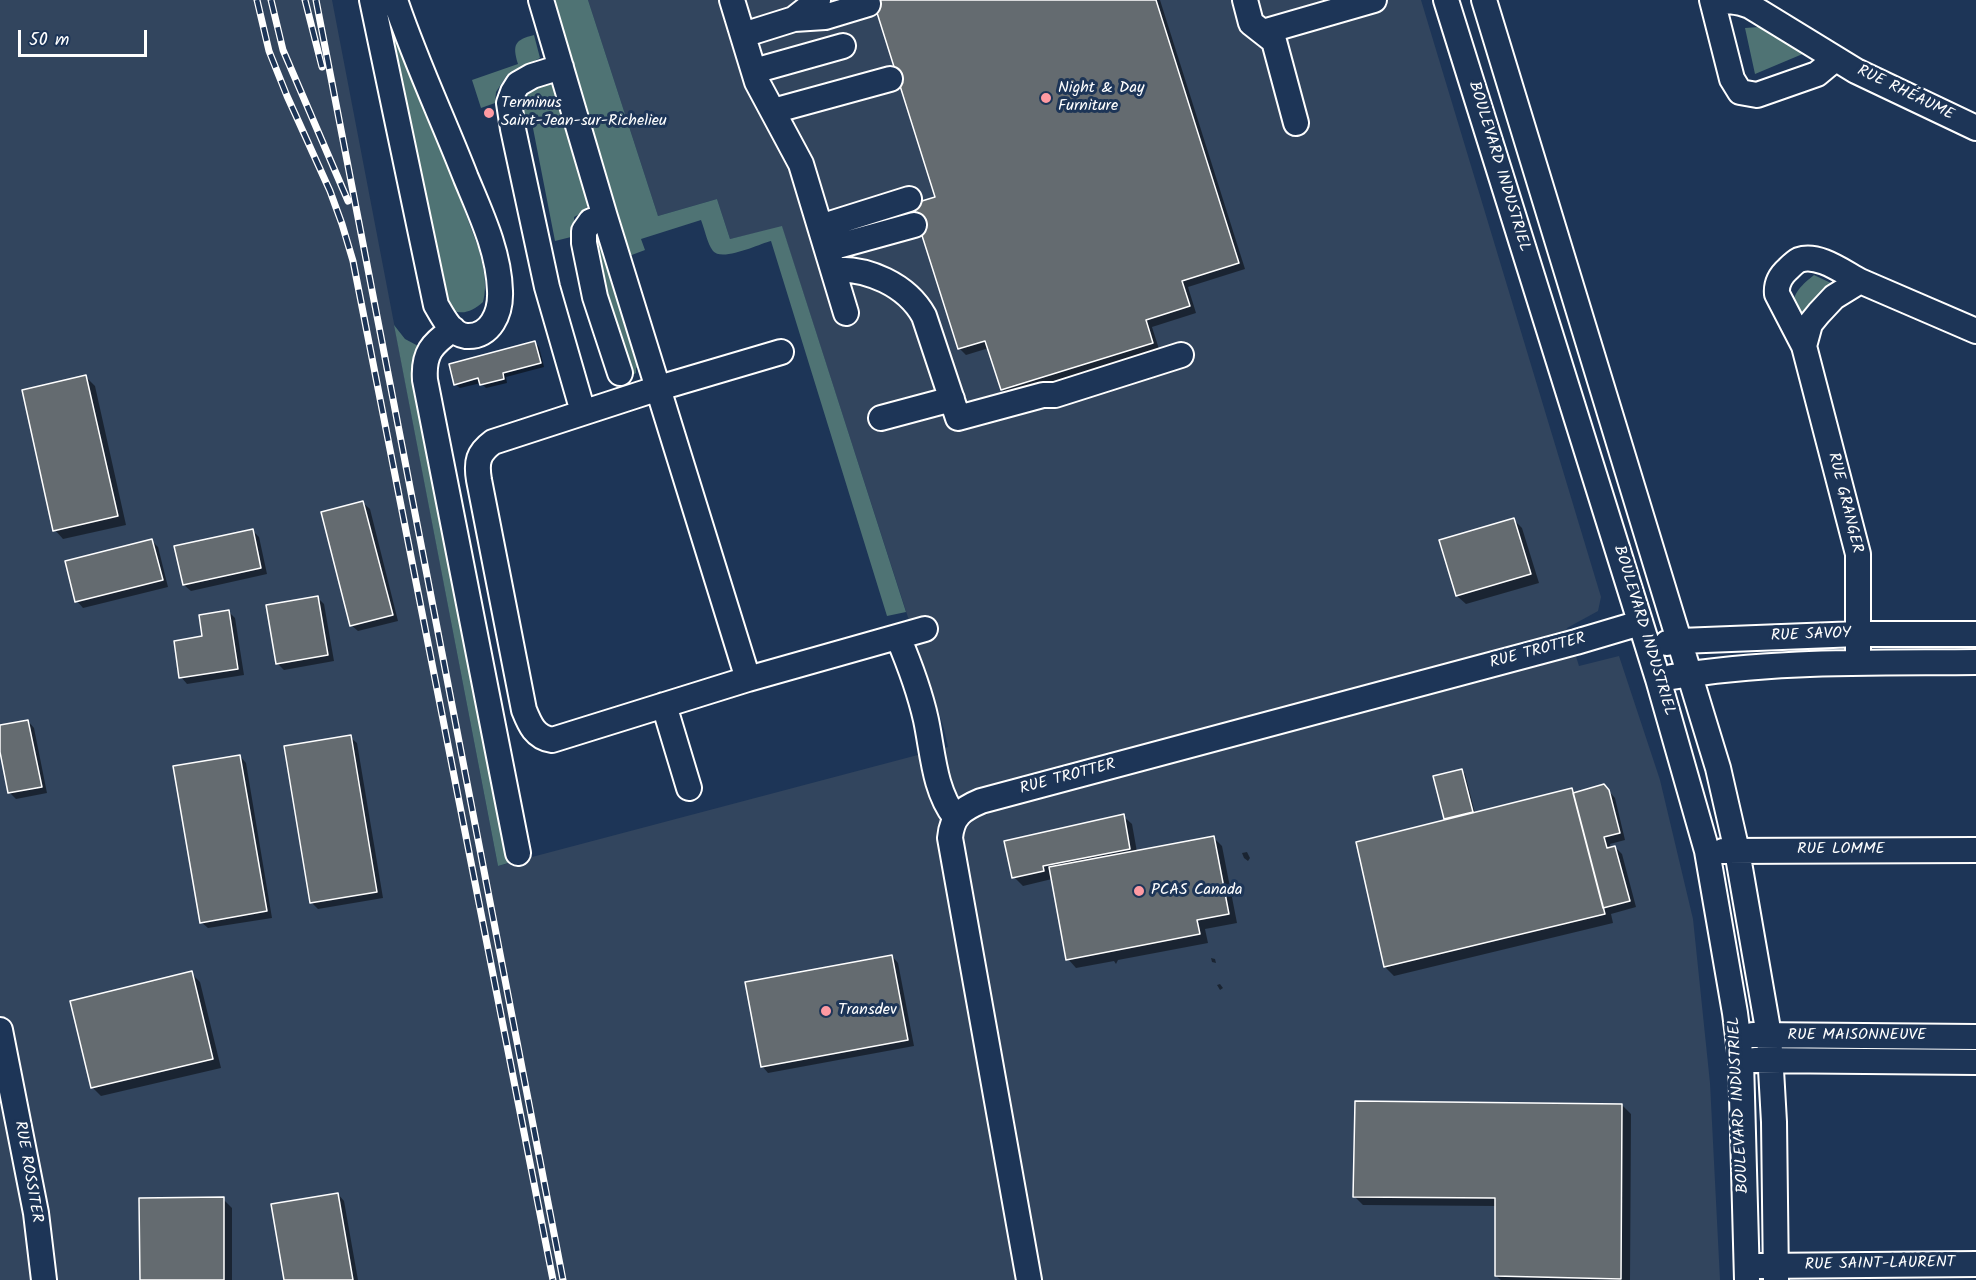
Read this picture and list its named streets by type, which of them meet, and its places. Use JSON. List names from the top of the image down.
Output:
{
  "streets": {
    "street": [
      "RUE RHÉAUME",
      "BOULEVARD INDUSTRIEL",
      "RUE GRANGER",
      "RUE SAVOY",
      "RUE TROTTER",
      "RUE LOMME",
      "RUE MAISONNEUVE",
      "RUE ROSSITER",
      "RUE SAINT-LAURENT"
    ]
  },
  "crossings": [
    ["BOULEVARD INDUSTRIEL", "RUE SAVOY"],
    ["BOULEVARD INDUSTRIEL", "RUE TROTTER"],
    ["BOULEVARD INDUSTRIEL", "RUE LOMME"],
    ["BOULEVARD INDUSTRIEL", "RUE MAISONNEUVE"],
    ["BOULEVARD INDUSTRIEL", "RUE SAINT-LAURENT"],
    ["RUE GRANGER", "RUE SAVOY"]
  ],
  "places": [
    "Night & Day Furniture",
    "Terminus Saint-Jean-sur-Richelieu",
    "PCAS Canada",
    "Transdev"
  ],
  "scale_bar": "50 m"
}
